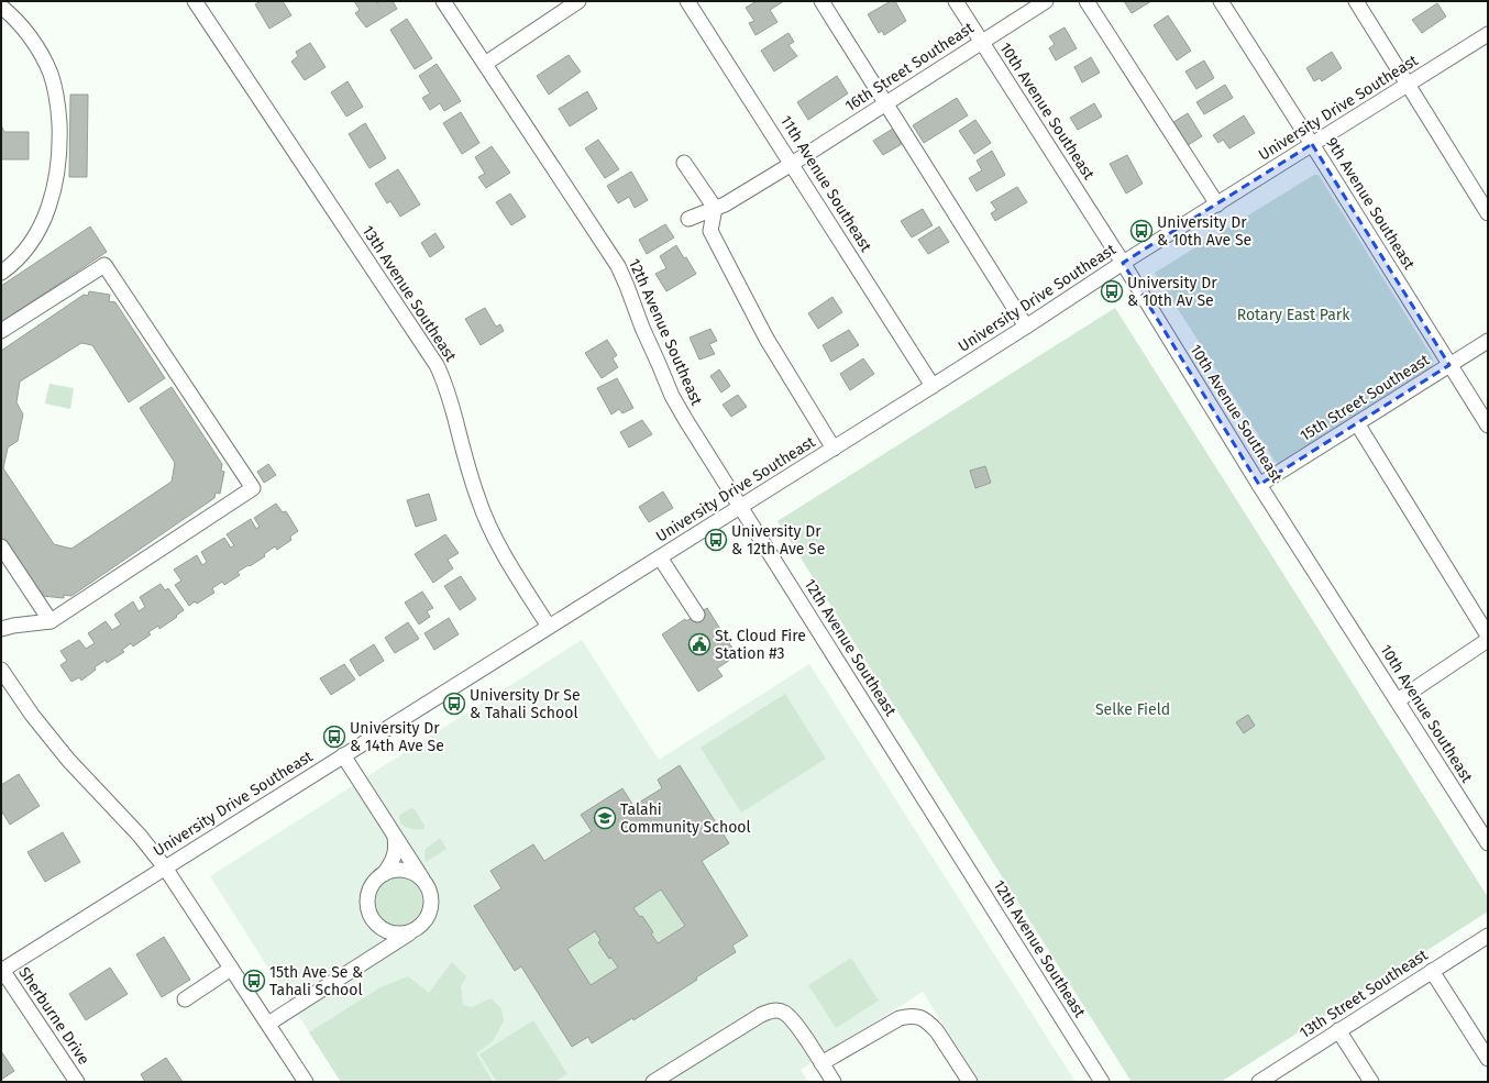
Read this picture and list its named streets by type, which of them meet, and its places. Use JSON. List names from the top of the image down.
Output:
{
  "streets": {
    "street": [
      "16th Street Southeast",
      "University Drive Southeast",
      "10th Avenue Southeast",
      "11th Avenue Southeast",
      "9th Avenue Southeast",
      "13th Avenue Southeast",
      "12th Avenue Southeast",
      "15th Street Southeast",
      "13th Street Southeast",
      "Sherburne Drive"
    ]
  },
  "crossings": [
    ["16th Street Southeast", "10th Avenue Southeast"],
    ["16th Street Southeast", "11th Avenue Southeast"],
    ["University Drive Southeast", "10th Avenue Southeast"],
    ["University Drive Southeast", "11th Avenue Southeast"],
    ["University Drive Southeast", "9th Avenue Southeast"],
    ["University Drive Southeast", "13th Avenue Southeast"],
    ["University Drive Southeast", "12th Avenue Southeast"],
    ["University Drive Southeast", "Sherburne Drive"],
    ["10th Avenue Southeast", "15th Street Southeast"],
    ["9th Avenue Southeast", "15th Street Southeast"]
  ],
  "parks": ["Rotary East Park", "Selke Field"],
  "places": {
    "bus stop": [
      "University Dr & 10th Ave Se",
      "University Dr & 10th Av Se",
      "University Dr & 12th Ave Se",
      "University Dr Se & Tahali School",
      "University Dr & 14th Ave Se",
      "15th Ave Se & Tahali School"
    ],
    "public building": ["St. Cloud Fire Station #3"],
    "school or university": ["Talahi Community School"]
  }
}
